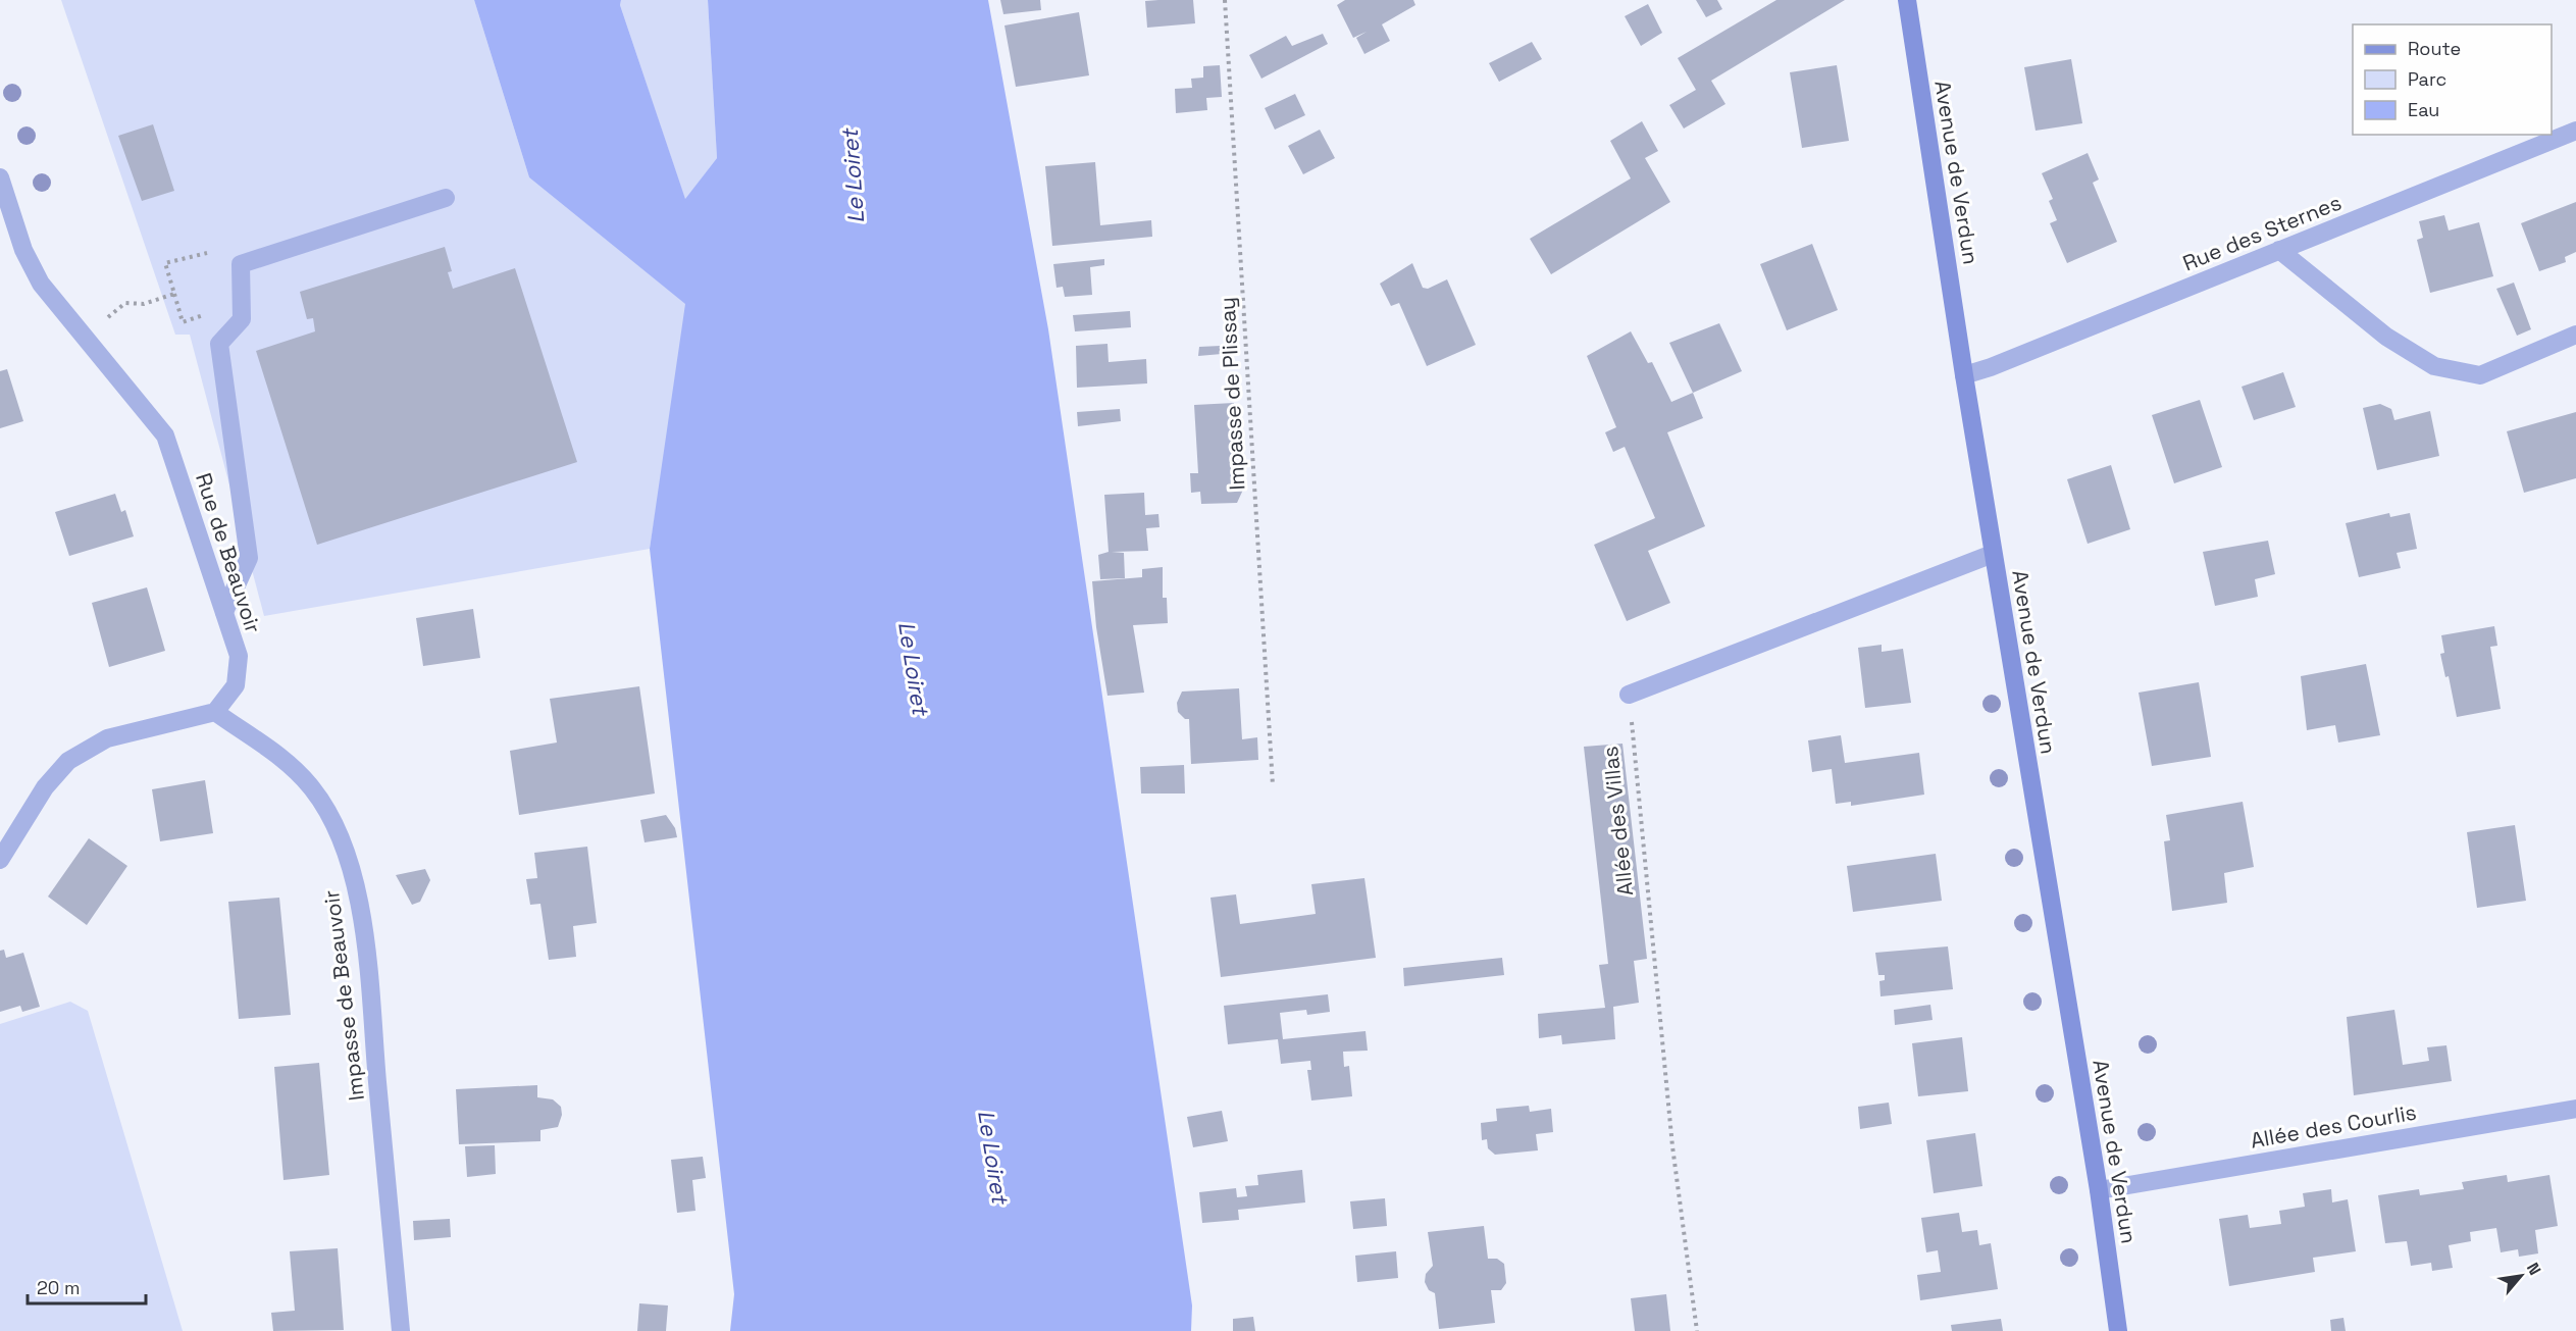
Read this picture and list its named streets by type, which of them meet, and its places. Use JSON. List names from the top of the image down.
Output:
{
  "streets": {
    "street": [
      "Avenue de Verdun",
      "Rue des Sternes",
      "Rue de Beauvoir",
      "Impasse de Beauvoir",
      "Allée des Courlis"
    ],
    "path": ["Impasse de Plissay", "Allée des Villas"]
  },
  "crossings": [
    ["Avenue de Verdun", "Rue des Sternes"],
    ["Avenue de Verdun", "Allée des Courlis"],
    ["Rue de Beauvoir", "Impasse de Beauvoir"]
  ],
  "water": ["Le Loiret"],
  "legend": ["Route", "Parc", "Eau"],
  "scale_bar": "20 m",
  "north": "top right"
}
